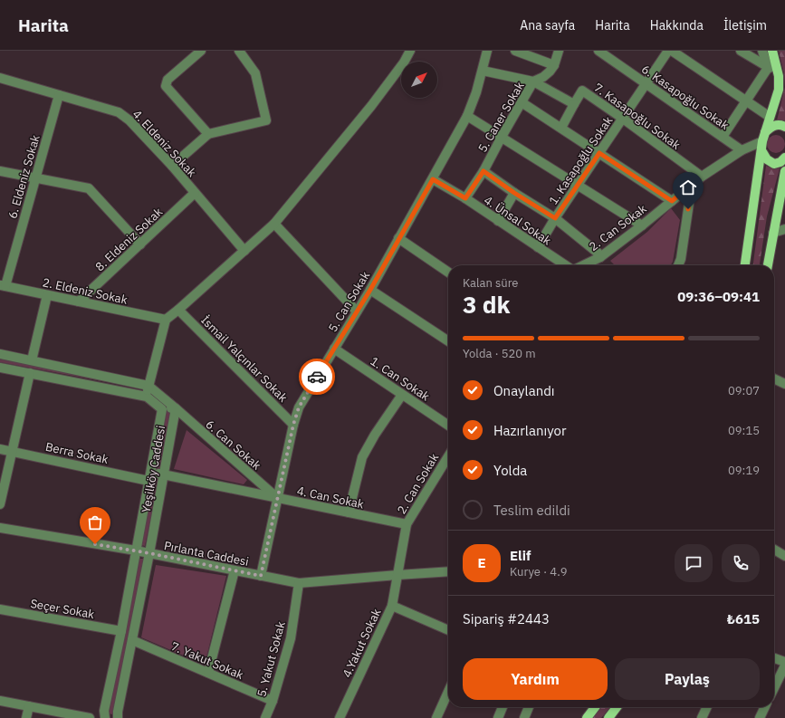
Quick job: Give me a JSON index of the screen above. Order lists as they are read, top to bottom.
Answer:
{
  "streets": {
    "street": [
      "6. Kasapoğlu Sokak",
      "7. Kasapoğlu Sokak",
      "5. Caner Sokak",
      "4. Eldeniz Sokak",
      "1. Kasapoğlu Sokak",
      "6. Eldeniz Sokak",
      "4. Ünsal Sokak",
      "2. Can Sokak",
      "8. Eldeniz Sokak",
      "2. Eldeniz Sokak",
      "5. Can Sokak",
      "İsmail Yalçınlar Sokak",
      "1. Can Sokak",
      "6. Can Sokak",
      "Berra Sokak",
      "Yeşilköy Caddesi",
      "4. Can Sokak",
      "Pırlanta Caddesi",
      "Seçer Sokak",
      "4.Yakut Sokak",
      "5. Yakut Sokak",
      "7. Yakut Sokak"
    ]
  },
  "crossings": [
    ["6. Kasapoğlu Sokak", "1. Kasapoğlu Sokak"],
    ["6. Kasapoğlu Sokak", "2. Can Sokak"],
    ["7. Kasapoğlu Sokak", "1. Kasapoğlu Sokak"],
    ["7. Kasapoğlu Sokak", "2. Can Sokak"],
    ["5. Caner Sokak", "4. Ünsal Sokak"],
    ["4. Eldeniz Sokak", "6. Eldeniz Sokak"],
    ["4. Eldeniz Sokak", "8. Eldeniz Sokak"],
    ["1. Kasapoğlu Sokak", "4. Ünsal Sokak"],
    ["6. Eldeniz Sokak", "2. Eldeniz Sokak"],
    ["4. Ünsal Sokak", "5. Can Sokak"],
    ["2. Can Sokak", "4. Can Sokak"],
    ["2. Can Sokak", "Pırlanta Caddesi"],
    ["2. Can Sokak", "4.Yakut Sokak"],
    ["8. Eldeniz Sokak", "2. Eldeniz Sokak"],
    ["5. Can Sokak", "İsmail Yalçınlar Sokak"],
    ["5. Can Sokak", "1. Can Sokak"],
    ["5. Can Sokak", "6. Can Sokak"],
    ["5. Can Sokak", "4. Can Sokak"],
    ["5. Can Sokak", "Pırlanta Caddesi"],
    ["6. Can Sokak", "Yeşilköy Caddesi"],
    ["6. Can Sokak", "4. Can Sokak"],
    ["Berra Sokak", "Yeşilköy Caddesi"],
    ["Berra Sokak", "4. Can Sokak"],
    ["Yeşilköy Caddesi", "4. Can Sokak"],
    ["Yeşilköy Caddesi", "Pırlanta Caddesi"],
    ["Yeşilköy Caddesi", "Seçer Sokak"],
    ["Yeşilköy Caddesi", "7. Yakut Sokak"],
    ["Pırlanta Caddesi", "4.Yakut Sokak"],
    ["Pırlanta Caddesi", "5. Yakut Sokak"],
    ["5. Yakut Sokak", "7. Yakut Sokak"]
  ],
  "north": "top right",
  "page": {
    "header": "Harita",
    "nav": [
      "Ana sayfa",
      "Harita",
      "Hakkında",
      "İletişim"
    ],
    "heading": ["3 dk", "Kalan süre", "09:36–09:41"],
    "panel": [
      "Elif",
      "Kurye · 4.9",
      "Sipariş #2443",
      "₺615"
    ],
    "bar": "Yolda · 520 m",
    "list": [
      ["Onaylandı", "09:07"],
      ["Hazırlanıyor", "09:15"],
      ["Yolda", "09:19"],
      "Teslim edildi"
    ],
    "round": "E",
    "buttons": ["Yardım", "Paylaş"]
  }
}
